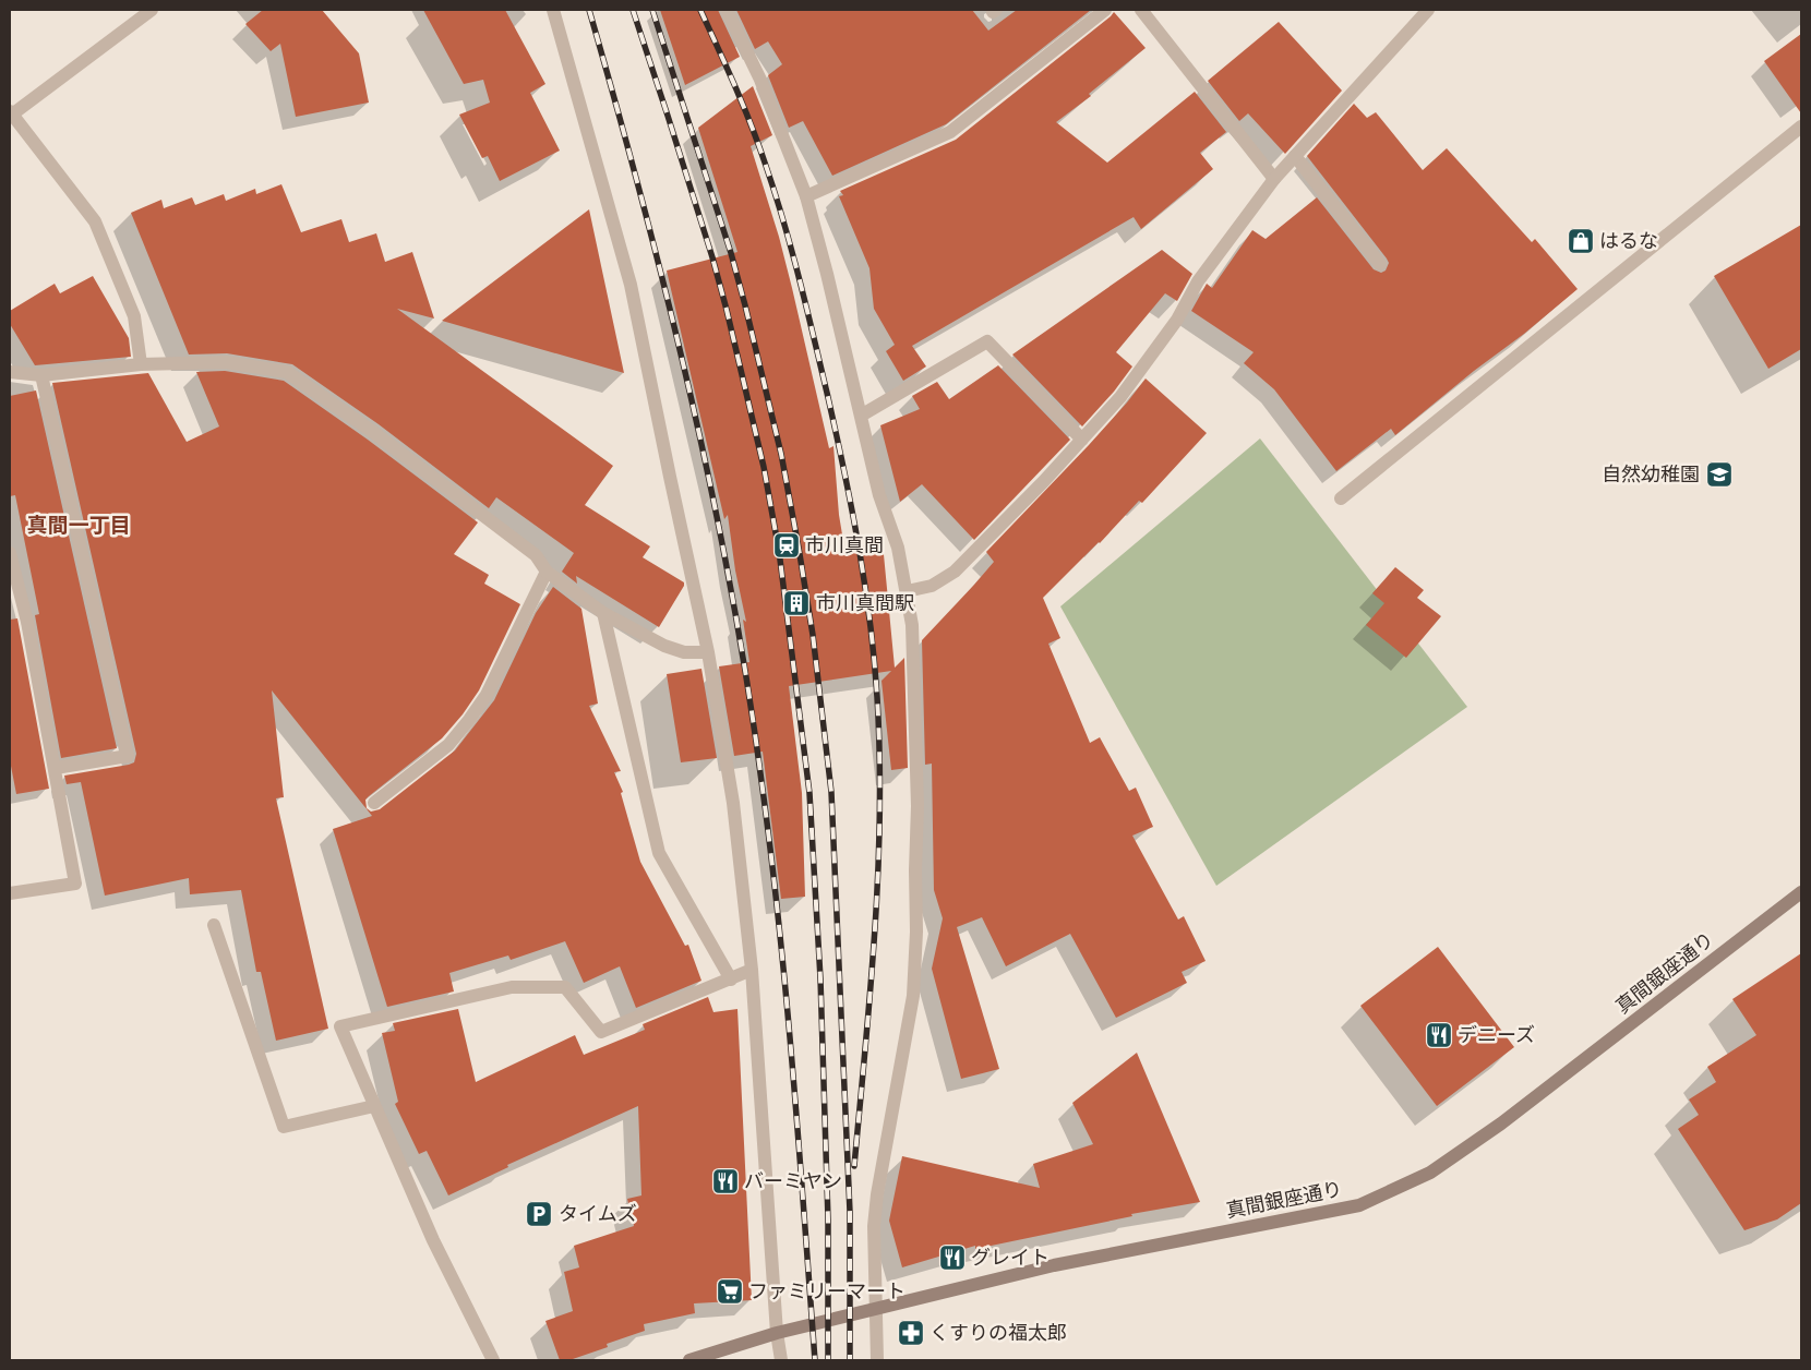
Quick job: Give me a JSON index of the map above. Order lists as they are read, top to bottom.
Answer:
{
  "streets": {
    "street": ["真間銀座通り"]
  },
  "districts": ["真間一丁目"],
  "places": {
    "shop": ["はるな"],
    "school or university": ["自然幼稚園"],
    "station": ["市川真間"],
    "building": ["市川真間駅"],
    "restaurant": ["デニーズ", "バーミヤン", "グレイト"],
    "parking": ["タイムズ"],
    "supermarket": ["ファミリーマート"],
    "pharmacy": ["くすりの福太郎"]
  }
}
